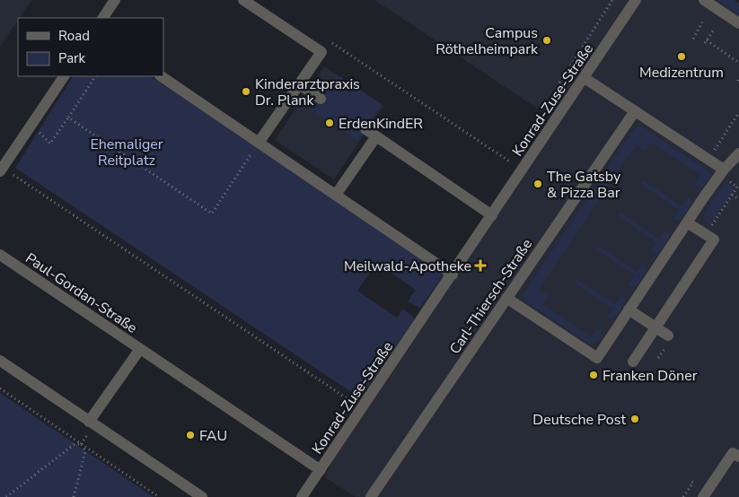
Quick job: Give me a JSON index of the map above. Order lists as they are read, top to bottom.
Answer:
{
  "streets": {
    "street": ["Konrad-Zuse-Straße", "Paul-Gordan-Straße", "Carl-Thiersch-Straße"]
  },
  "crossings": [
    ["Konrad-Zuse-Straße", "Paul-Gordan-Straße"]
  ],
  "parks": ["Ehemaliger Reitplatz"],
  "places": {
    "other": [
      "Campus Röthelheimpark",
      "Medizentrum",
      "Kinderarztpraxis Dr. Plank",
      "ErdenKindER",
      "The Gatsby & Pizza Bar",
      "Franken Döner",
      "Deutsche Post",
      "FAU"
    ],
    "health": ["Meilwald-Apotheke"]
  },
  "legend": ["Road", "Park"]
}
